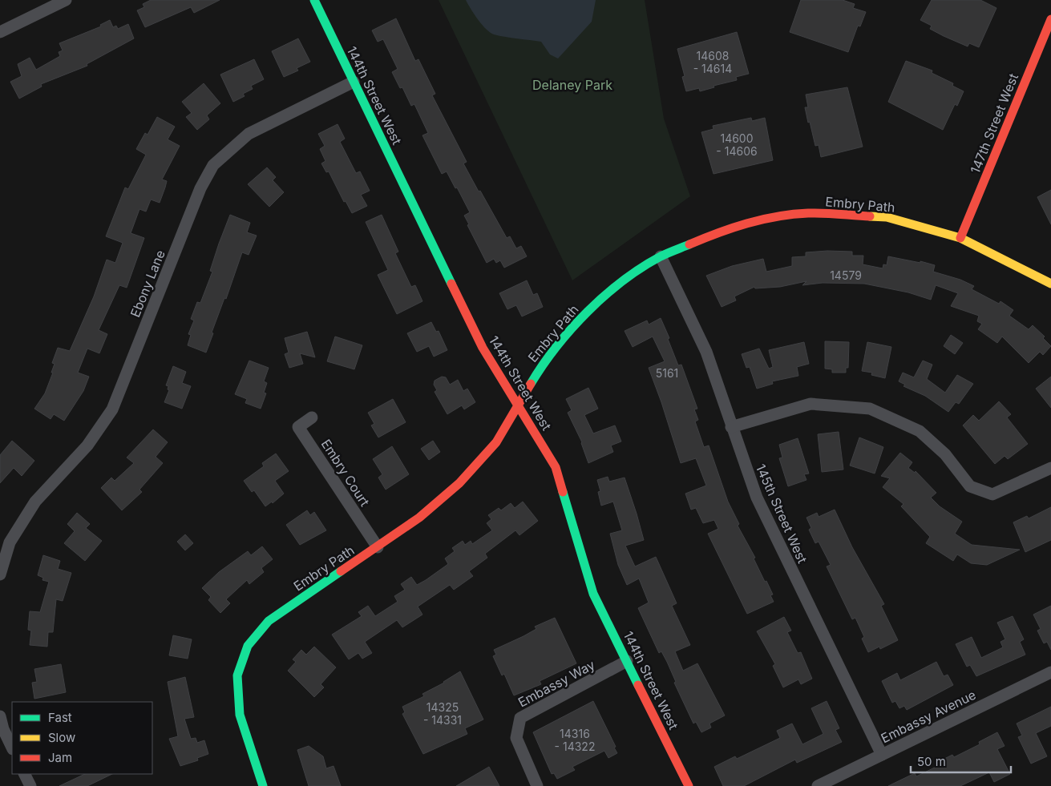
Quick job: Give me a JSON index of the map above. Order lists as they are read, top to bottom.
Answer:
{
  "streets": {
    "street": [
      "144th Street West",
      "147th Street West",
      "Embry Path",
      "Ebony Lane",
      "Embry Court",
      "145th Street West",
      "Embassy Way",
      "Embassy Avenue"
    ]
  },
  "crossings": [
    ["144th Street West", "Embry Path"],
    ["144th Street West", "Ebony Lane"],
    ["144th Street West", "Embassy Way"],
    ["147th Street West", "Embry Path"],
    ["Embry Path", "Embry Court"],
    ["Embry Path", "145th Street West"],
    ["145th Street West", "Embassy Avenue"]
  ],
  "parks": ["Delaney Park"],
  "house_numbers": [
    "14608 - 14614",
    "14600 - 14606",
    "14579",
    "5161",
    "14325 - 14331",
    "14316 - 14322"
  ],
  "legend": ["Fast", "Slow", "Jam"],
  "scale_bar": "50 m"
}
